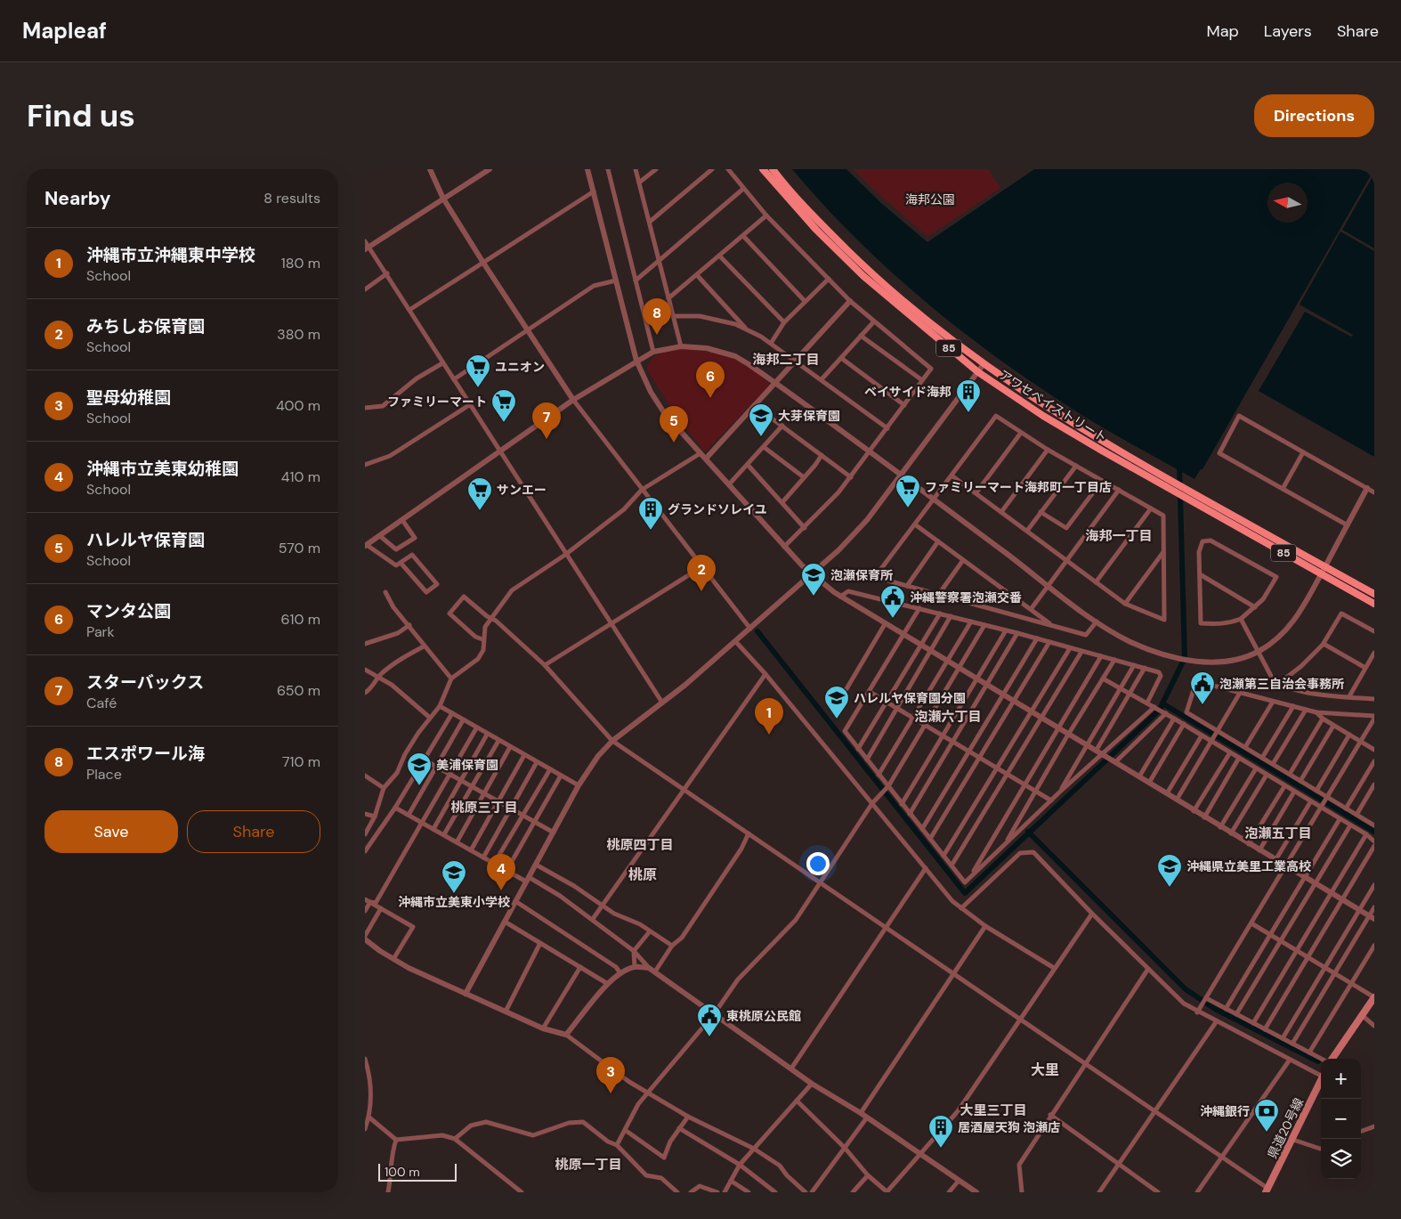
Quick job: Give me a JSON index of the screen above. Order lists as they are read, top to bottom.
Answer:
{
  "streets": {
    "main road": ["85", "アワセベイストリート", "県道20号線"]
  },
  "districts": [
    "海邦二丁目",
    "海邦一丁目",
    "泡瀬六丁目",
    "桃原三丁目",
    "泡瀬五丁目",
    "桃原四丁目",
    "桃原",
    "大里",
    "大里三丁目",
    "桃原一丁目"
  ],
  "parks": ["海邦公園"],
  "places": {
    "supermarket": [
      "ユニオン",
      "ファミリーマート",
      "ファミリーマート海邦町一丁目店",
      "サンエー"
    ],
    "building": ["ベイサイド海邦", "グランドソレイユ", "居酒屋天狗 泡瀬店"],
    "school or university": [
      "大芽保育園",
      "泡瀬保育所",
      "ハレルヤ保育園分園",
      "美浦保育園",
      "沖縄県立美里工業高校",
      "沖縄市立美東小学校"
    ],
    "public building": ["沖縄警察署泡瀬交番", "泡瀬第三自治会事務所", "東桃原公民館"],
    "bank": ["沖縄銀行"]
  },
  "scale_bar": "100 m",
  "north": "left",
  "page": {
    "header": "Mapleaf",
    "nav": ["Map", "Layers", "Share"],
    "buttons": [
      "Directions",
      ["Save", "Share"]
    ],
    "title": "Find us",
    "heading": ["Nearby", "8 results"],
    "list": [
      {
        "mark": "1",
        "name": "沖縄市立沖縄東中学校",
        "note": "School",
        "value": "180 m"
      },
      {
        "mark": "2",
        "name": "みちしお保育園",
        "note": "School",
        "value": "380 m"
      },
      {
        "mark": "3",
        "name": "聖母幼稚園",
        "note": "School",
        "value": "400 m"
      },
      {
        "mark": "4",
        "name": "沖縄市立美東幼稚園",
        "note": "School",
        "value": "410 m"
      },
      {
        "mark": "5",
        "name": "ハレルヤ保育園",
        "note": "School",
        "value": "570 m"
      },
      {
        "mark": "6",
        "name": "マンタ公園",
        "note": "Park",
        "value": "610 m"
      },
      {
        "mark": "7",
        "name": "スターバックス",
        "note": "Café",
        "value": "650 m"
      },
      {
        "mark": "8",
        "name": "エスポワール海",
        "note": "Place",
        "value": "710 m"
      }
    ],
    "pins": [
      "8",
      "6",
      "7",
      "5",
      "2",
      "1",
      "4",
      "3"
    ],
    "map_buttons": ["+", "−"],
    "scale": "100 m"
  }
}
